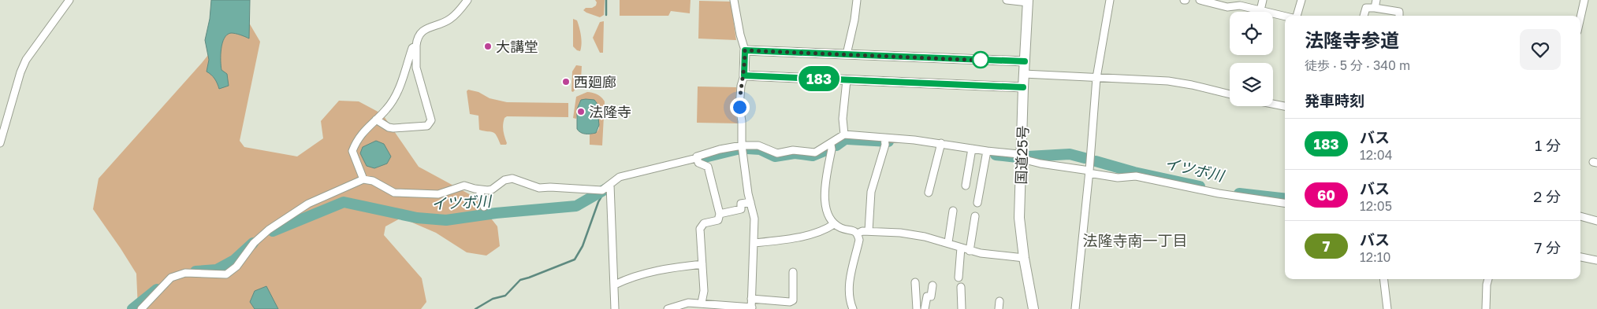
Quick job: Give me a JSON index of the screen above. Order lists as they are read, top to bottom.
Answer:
{
  "streets": {
    "highway": ["国道25号"]
  },
  "districts": ["法隆寺南一丁目"],
  "water": ["イツボ川"],
  "places": ["大講堂", "西廻廊", "法隆寺"],
  "lines": ["bus line 183"],
  "page": {
    "on_map": "183",
    "heading": [
      ["法隆寺参道", "徒歩 · 5 分 · 340 m"],
      "発車時刻"
    ],
    "list": [
      {
        "mark": "183",
        "name": "バス",
        "note": "12:04",
        "value": "1 分"
      },
      {
        "mark": "60",
        "name": "バス",
        "note": "12:05",
        "value": "2 分"
      },
      {
        "mark": "7",
        "name": "バス",
        "note": "12:10",
        "value": "7 分"
      }
    ]
  }
}
